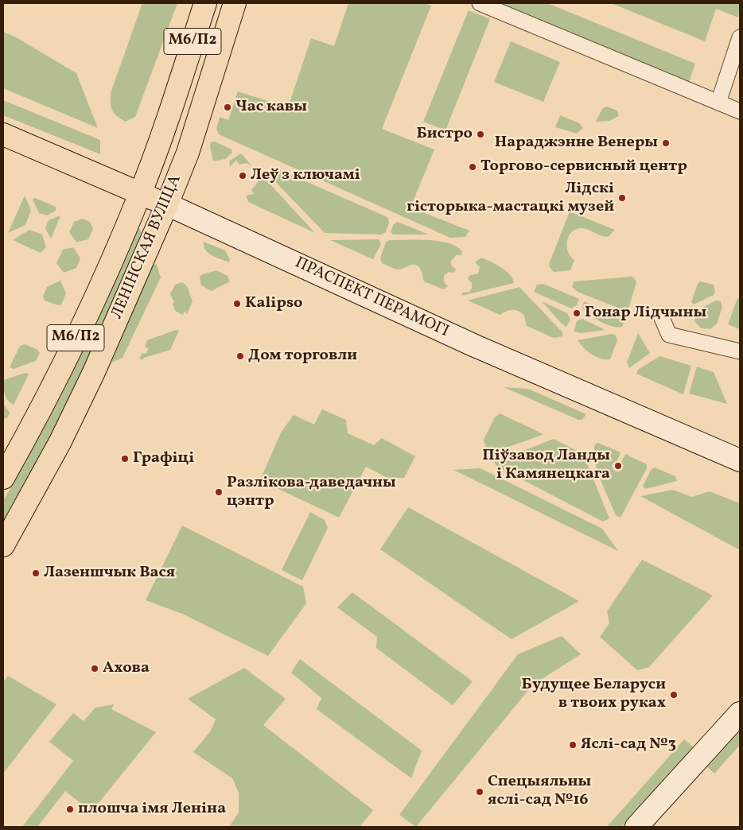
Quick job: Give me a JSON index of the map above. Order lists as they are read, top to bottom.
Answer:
{
  "streets": {
    "main road": ["М6/П2", "ЛЕНІНСКАЯ ВУЛІЦА", "ПРАСПЕКТ ПЕРАМОГІ"]
  },
  "crossings": [
    ["ЛЕНІНСКАЯ ВУЛІЦА", "ПРАСПЕКТ ПЕРАМОГІ"]
  ],
  "places": [
    "Час кавы",
    "Бистро",
    "Нараджэнне Венеры",
    "Торгово-сервисный центр",
    "Леў з ключамі",
    "Лідскі гісторыка-мастацкі музей",
    "Kalipso",
    "Гонар Лідчыны",
    "Дом торговли",
    "Графіці",
    "Піўзавод Ланды і Камянецкага",
    "Разлікова-даведачны цэнтр",
    "Лазеншчык Вася",
    "Ахова",
    "Будущее Беларуси в твоих руках",
    "Яслі-сад №3",
    "Спецыяльны яслі-сад №16",
    "плошча імя Леніна"
  ]
}
